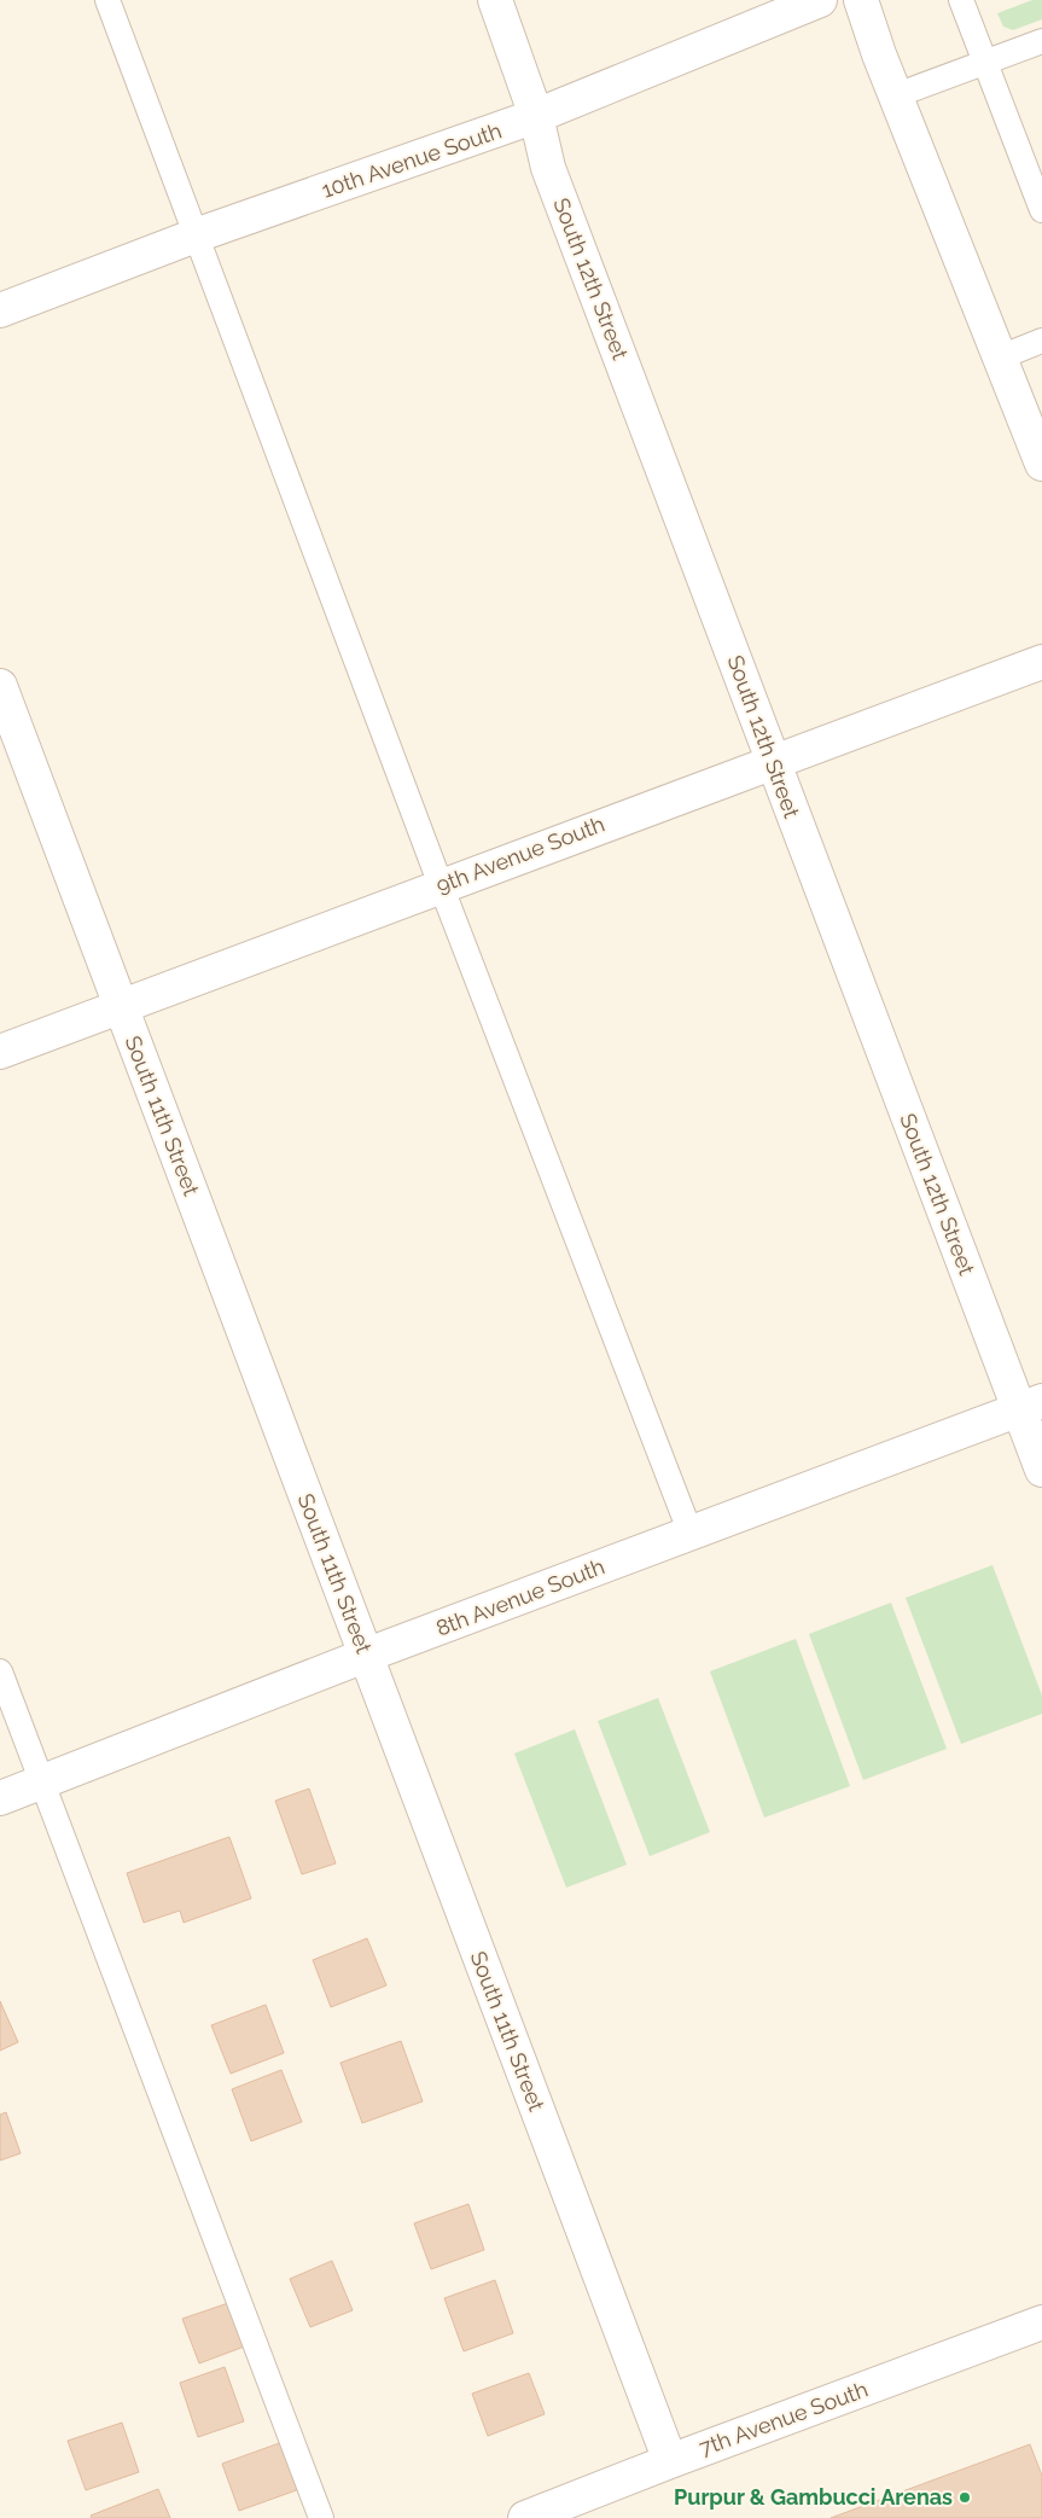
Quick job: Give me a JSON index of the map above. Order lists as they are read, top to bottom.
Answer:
{
  "streets": {
    "street": [
      "10th Avenue South",
      "South 12th Street",
      "9th Avenue South",
      "South 11th Street",
      "8th Avenue South",
      "7th Avenue South"
    ]
  },
  "crossings": [
    ["10th Avenue South", "South 12th Street"],
    ["South 12th Street", "9th Avenue South"],
    ["South 12th Street", "8th Avenue South"],
    ["9th Avenue South", "South 11th Street"],
    ["South 11th Street", "8th Avenue South"],
    ["South 11th Street", "7th Avenue South"]
  ],
  "places": ["Purpur & Gambucci Arenas"]
}
